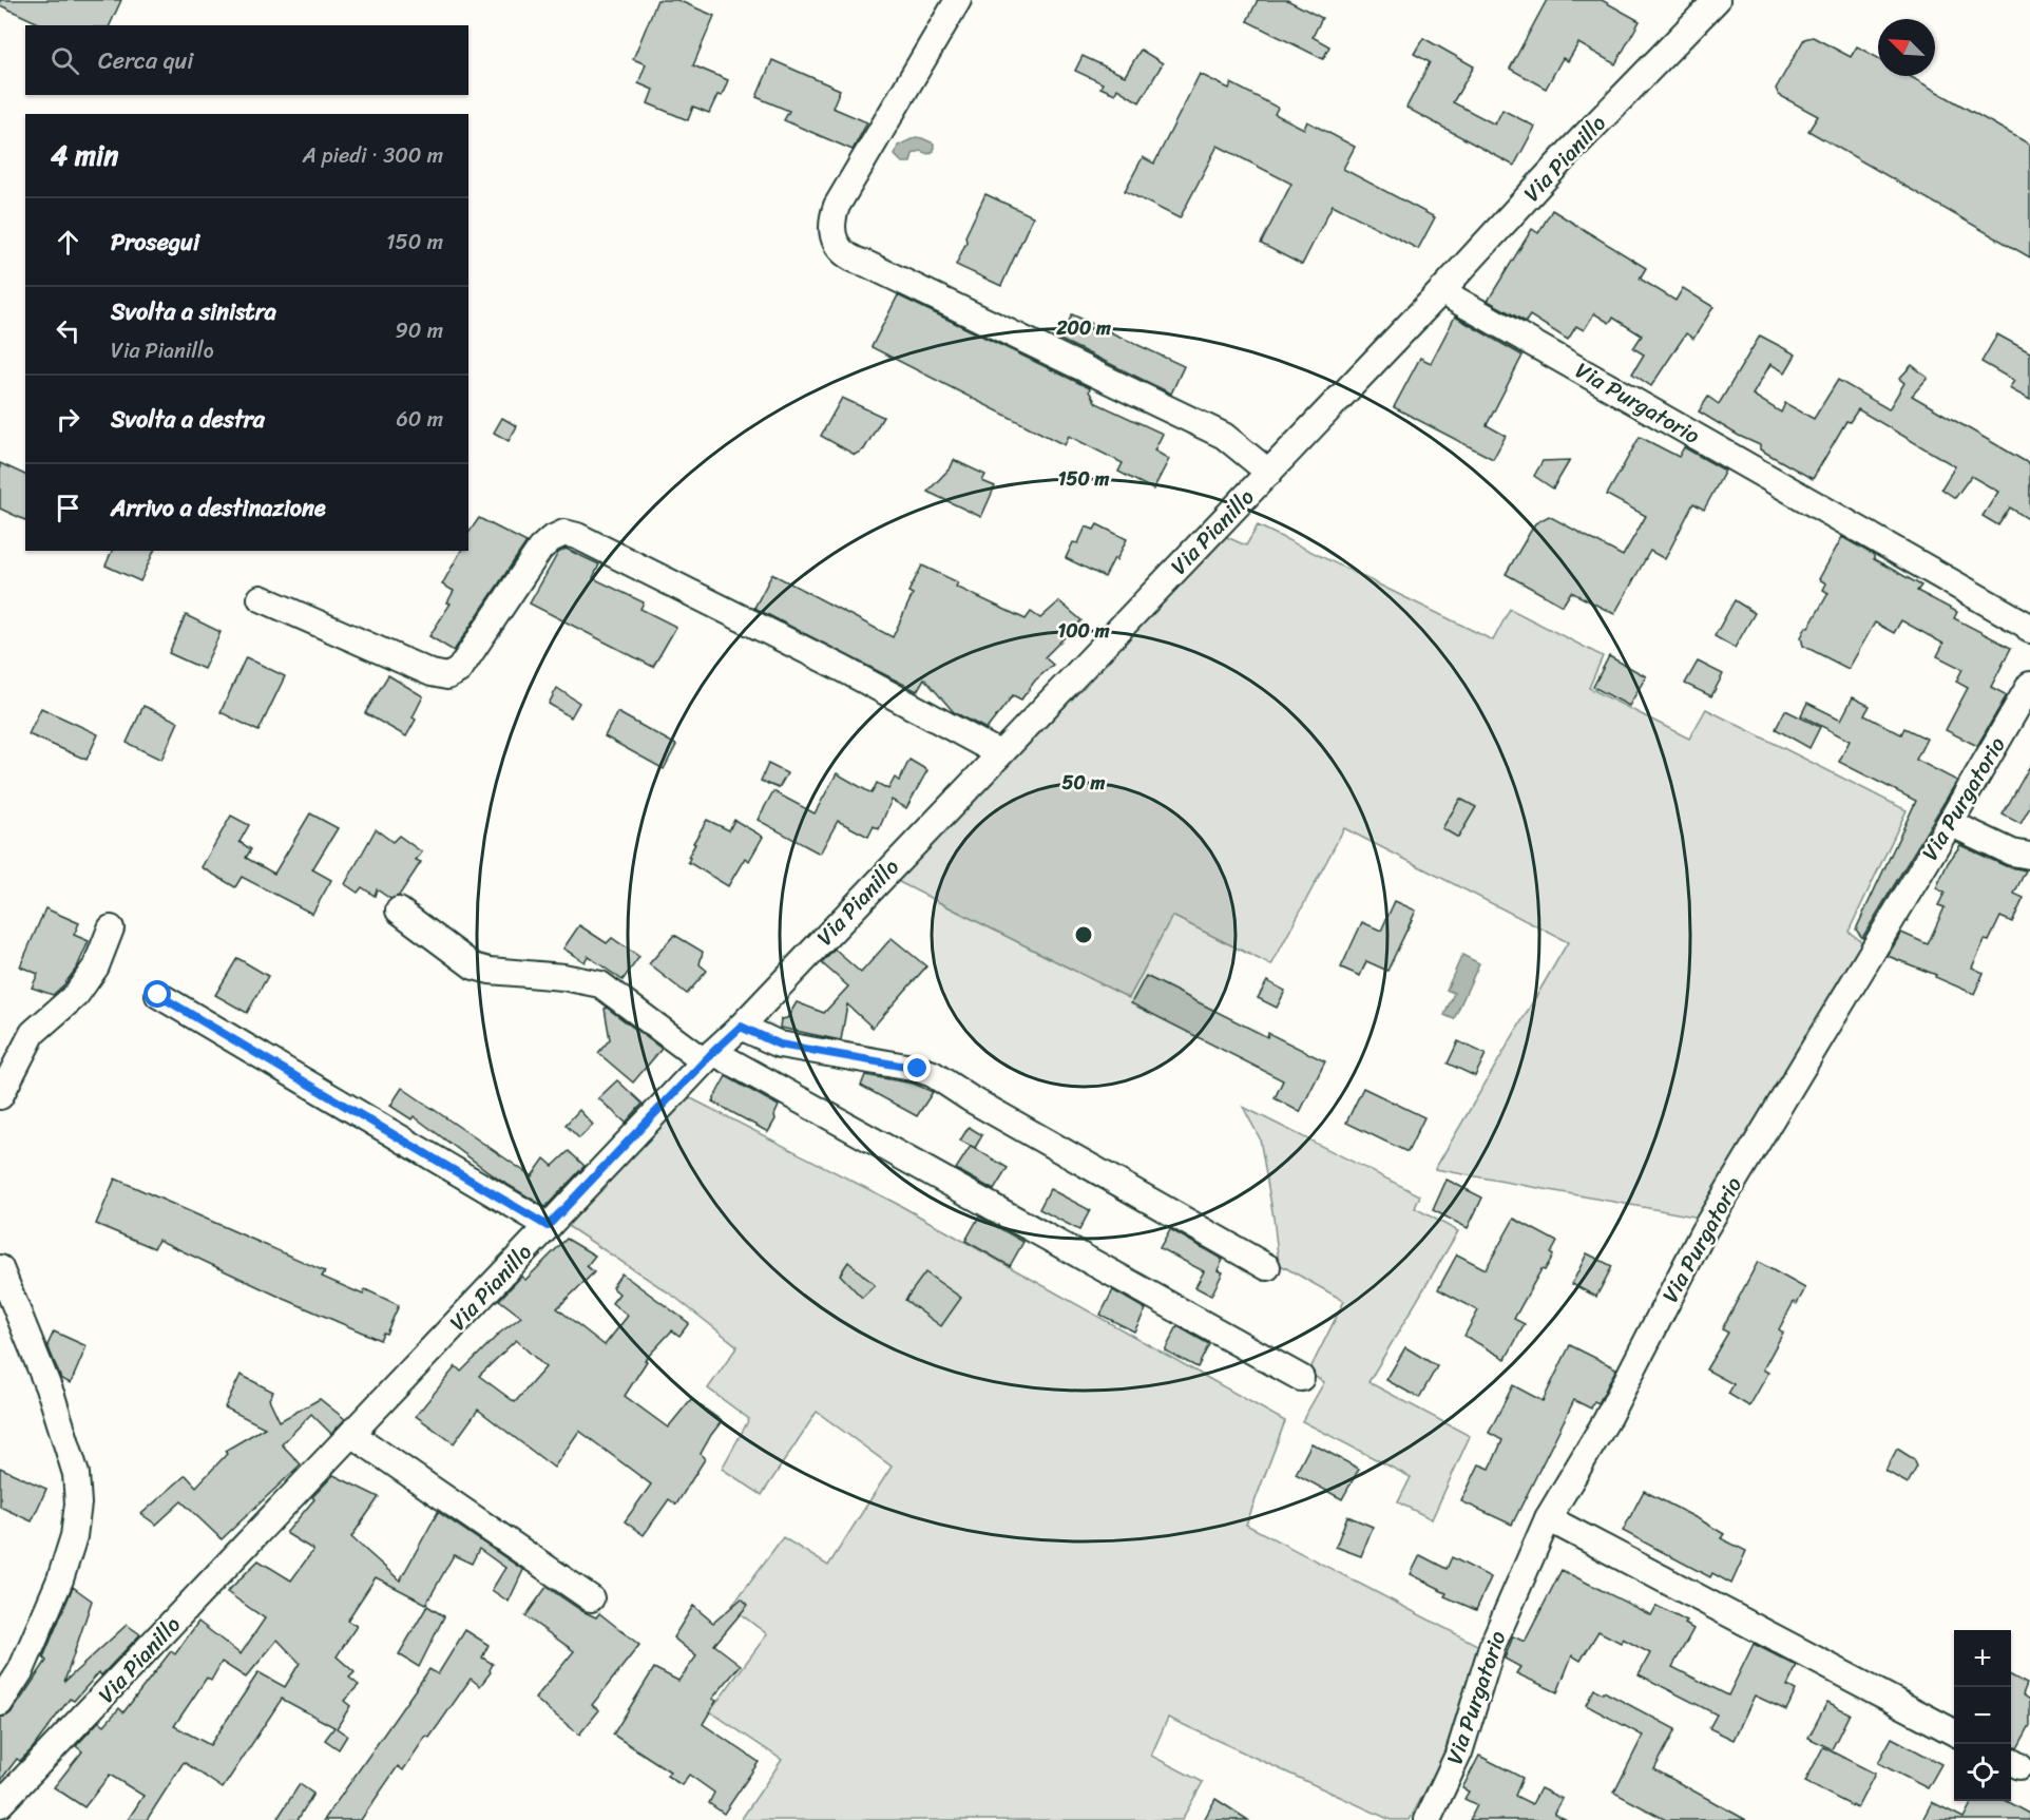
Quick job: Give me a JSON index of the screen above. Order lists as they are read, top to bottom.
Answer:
{
  "streets": {
    "street": ["Via Pianillo", "Via Purgatorio"]
  },
  "crossings": [
    ["Via Pianillo", "Via Purgatorio"]
  ],
  "north": "top left",
  "page": {
    "search": "Cerca qui",
    "heading": ["4 min", "A piedi · 300 m"],
    "list": [
      ["Prosegui", "150 m"],
      ["Svolta a sinistra", "Via Pianillo", "90 m"],
      ["Svolta a destra", "60 m"],
      "Arrivo a destinazione"
    ],
    "map_buttons": ["+", "−"]
  },
  "rings": [
    "200 m",
    "150 m",
    "100 m",
    "50 m"
  ]
}
